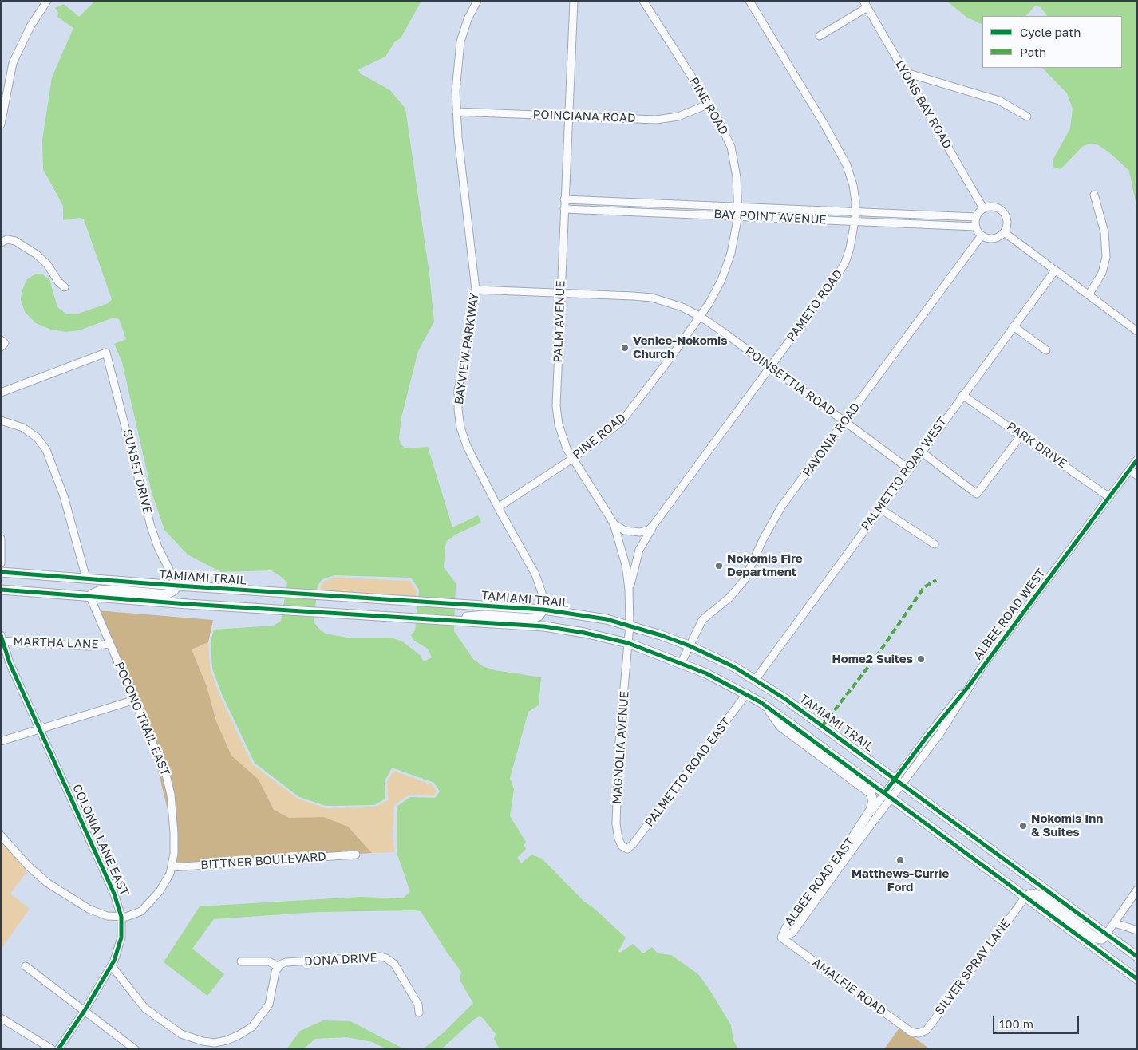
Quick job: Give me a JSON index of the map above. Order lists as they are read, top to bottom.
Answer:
{
  "streets": {
    "main road": ["TAMIAMI TRAIL"],
    "street": [
      "LYONS BAY ROAD",
      "PINE ROAD",
      "POINCIANA ROAD",
      "BAY POINT AVENUE",
      "PAMETO ROAD",
      "PALM AVENUE",
      "BAYVIEW PARKWAY",
      "POINSETTIA ROAD",
      "PAVONIA ROAD",
      "PARK DRIVE",
      "SUNSET DRIVE",
      "PALMETTO ROAD WEST",
      "ALBEE ROAD WEST",
      "MARTHA LANE",
      "POCONO TRAIL EAST",
      "MAGNOLIA AVENUE",
      "PALMETTO ROAD EAST",
      "COLONIA LANE EAST",
      "BITTNER BOULEVARD",
      "ALBEE ROAD EAST",
      "DONA DRIVE",
      "SILVER SPRAY LANE",
      "AMALFIE ROAD"
    ]
  },
  "crossings": [
    ["LYONS BAY ROAD", "BAY POINT AVENUE"],
    ["LYONS BAY ROAD", "PAVONIA ROAD"],
    ["PINE ROAD", "POINCIANA ROAD"],
    ["PINE ROAD", "BAY POINT AVENUE"],
    ["PINE ROAD", "PALM AVENUE"],
    ["PINE ROAD", "BAYVIEW PARKWAY"],
    ["PINE ROAD", "POINSETTIA ROAD"],
    ["POINCIANA ROAD", "PALM AVENUE"],
    ["POINCIANA ROAD", "BAYVIEW PARKWAY"],
    ["BAY POINT AVENUE", "PAMETO ROAD"],
    ["BAY POINT AVENUE", "PALM AVENUE"],
    ["BAY POINT AVENUE", "PAVONIA ROAD"],
    ["PAMETO ROAD", "PALM AVENUE"],
    ["PAMETO ROAD", "POINSETTIA ROAD"],
    ["PALM AVENUE", "POINSETTIA ROAD"],
    ["PALM AVENUE", "TAMIAMI TRAIL"],
    ["PALM AVENUE", "MAGNOLIA AVENUE"],
    ["BAYVIEW PARKWAY", "POINSETTIA ROAD"],
    ["BAYVIEW PARKWAY", "TAMIAMI TRAIL"],
    ["POINSETTIA ROAD", "PAVONIA ROAD"],
    ["POINSETTIA ROAD", "PALMETTO ROAD WEST"],
    ["PAVONIA ROAD", "TAMIAMI TRAIL"],
    ["PARK DRIVE", "PALMETTO ROAD WEST"],
    ["PARK DRIVE", "ALBEE ROAD WEST"],
    ["SUNSET DRIVE", "TAMIAMI TRAIL"],
    ["PALMETTO ROAD WEST", "TAMIAMI TRAIL"],
    ["TAMIAMI TRAIL", "ALBEE ROAD WEST"],
    ["TAMIAMI TRAIL", "MAGNOLIA AVENUE"],
    ["TAMIAMI TRAIL", "ALBEE ROAD EAST"],
    ["ALBEE ROAD WEST", "ALBEE ROAD EAST"],
    ["MARTHA LANE", "POCONO TRAIL EAST"],
    ["MARTHA LANE", "COLONIA LANE EAST"],
    ["POCONO TRAIL EAST", "COLONIA LANE EAST"],
    ["POCONO TRAIL EAST", "BITTNER BOULEVARD"],
    ["MAGNOLIA AVENUE", "PALMETTO ROAD EAST"],
    ["ALBEE ROAD EAST", "AMALFIE ROAD"],
    ["SILVER SPRAY LANE", "AMALFIE ROAD"]
  ],
  "places": [
    "Venice-Nokomis Church",
    "Nokomis Fire Department",
    "Home2 Suites",
    "Nokomis Inn & Suites",
    "Matthews-Currie Ford"
  ],
  "legend": ["Cycle path", "Path"],
  "scale_bar": "100 m"
}
